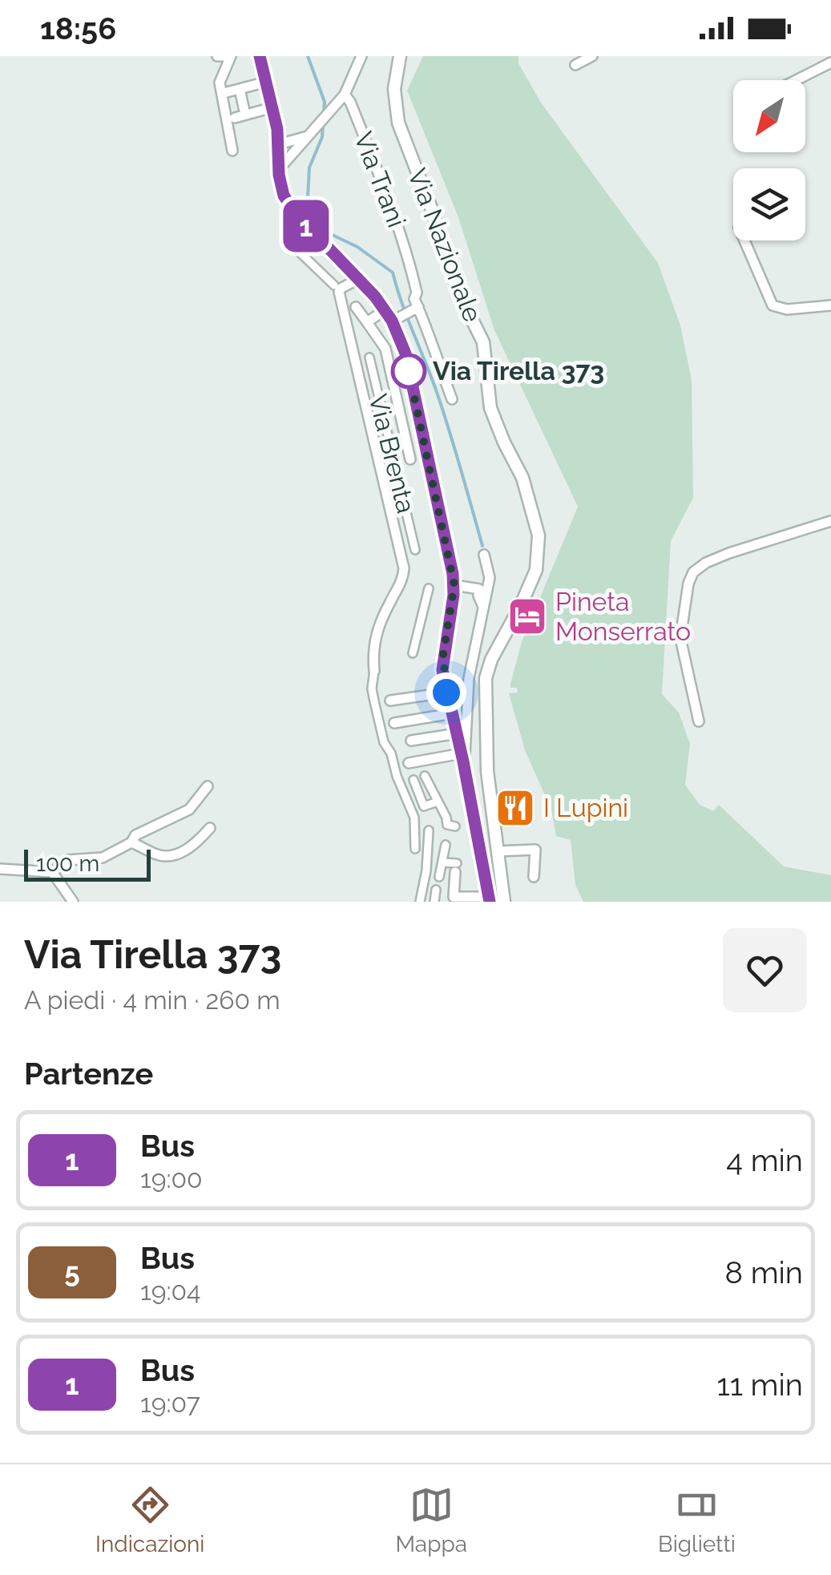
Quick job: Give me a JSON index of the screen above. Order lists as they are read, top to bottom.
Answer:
{
  "streets": {
    "street": ["Via Trani", "Via Nazionale", "Via Brenta"]
  },
  "places": {
    "other": ["Via Tirella 373"],
    "hotel": ["Pineta Monserrato"],
    "restaurant": ["I Lupini"]
  },
  "lines": ["bus line 1"],
  "scale_bar": "100 m",
  "north": "bottom left",
  "page": {
    "status": "18:56",
    "on_map": "1",
    "scale": "100 m",
    "heading": [
      ["Via Tirella 373", "A piedi · 4 min · 260 m"],
      "Partenze"
    ],
    "list": [
      {
        "mark": "1",
        "name": "Bus",
        "note": "19:00",
        "value": "4 min"
      },
      {
        "mark": "5",
        "name": "Bus",
        "note": "19:04",
        "value": "8 min"
      },
      {
        "mark": "1",
        "name": "Bus",
        "note": "19:07",
        "value": "11 min"
      }
    ],
    "tabs": ["Indicazioni", "Mappa", "Biglietti"]
  }
}
